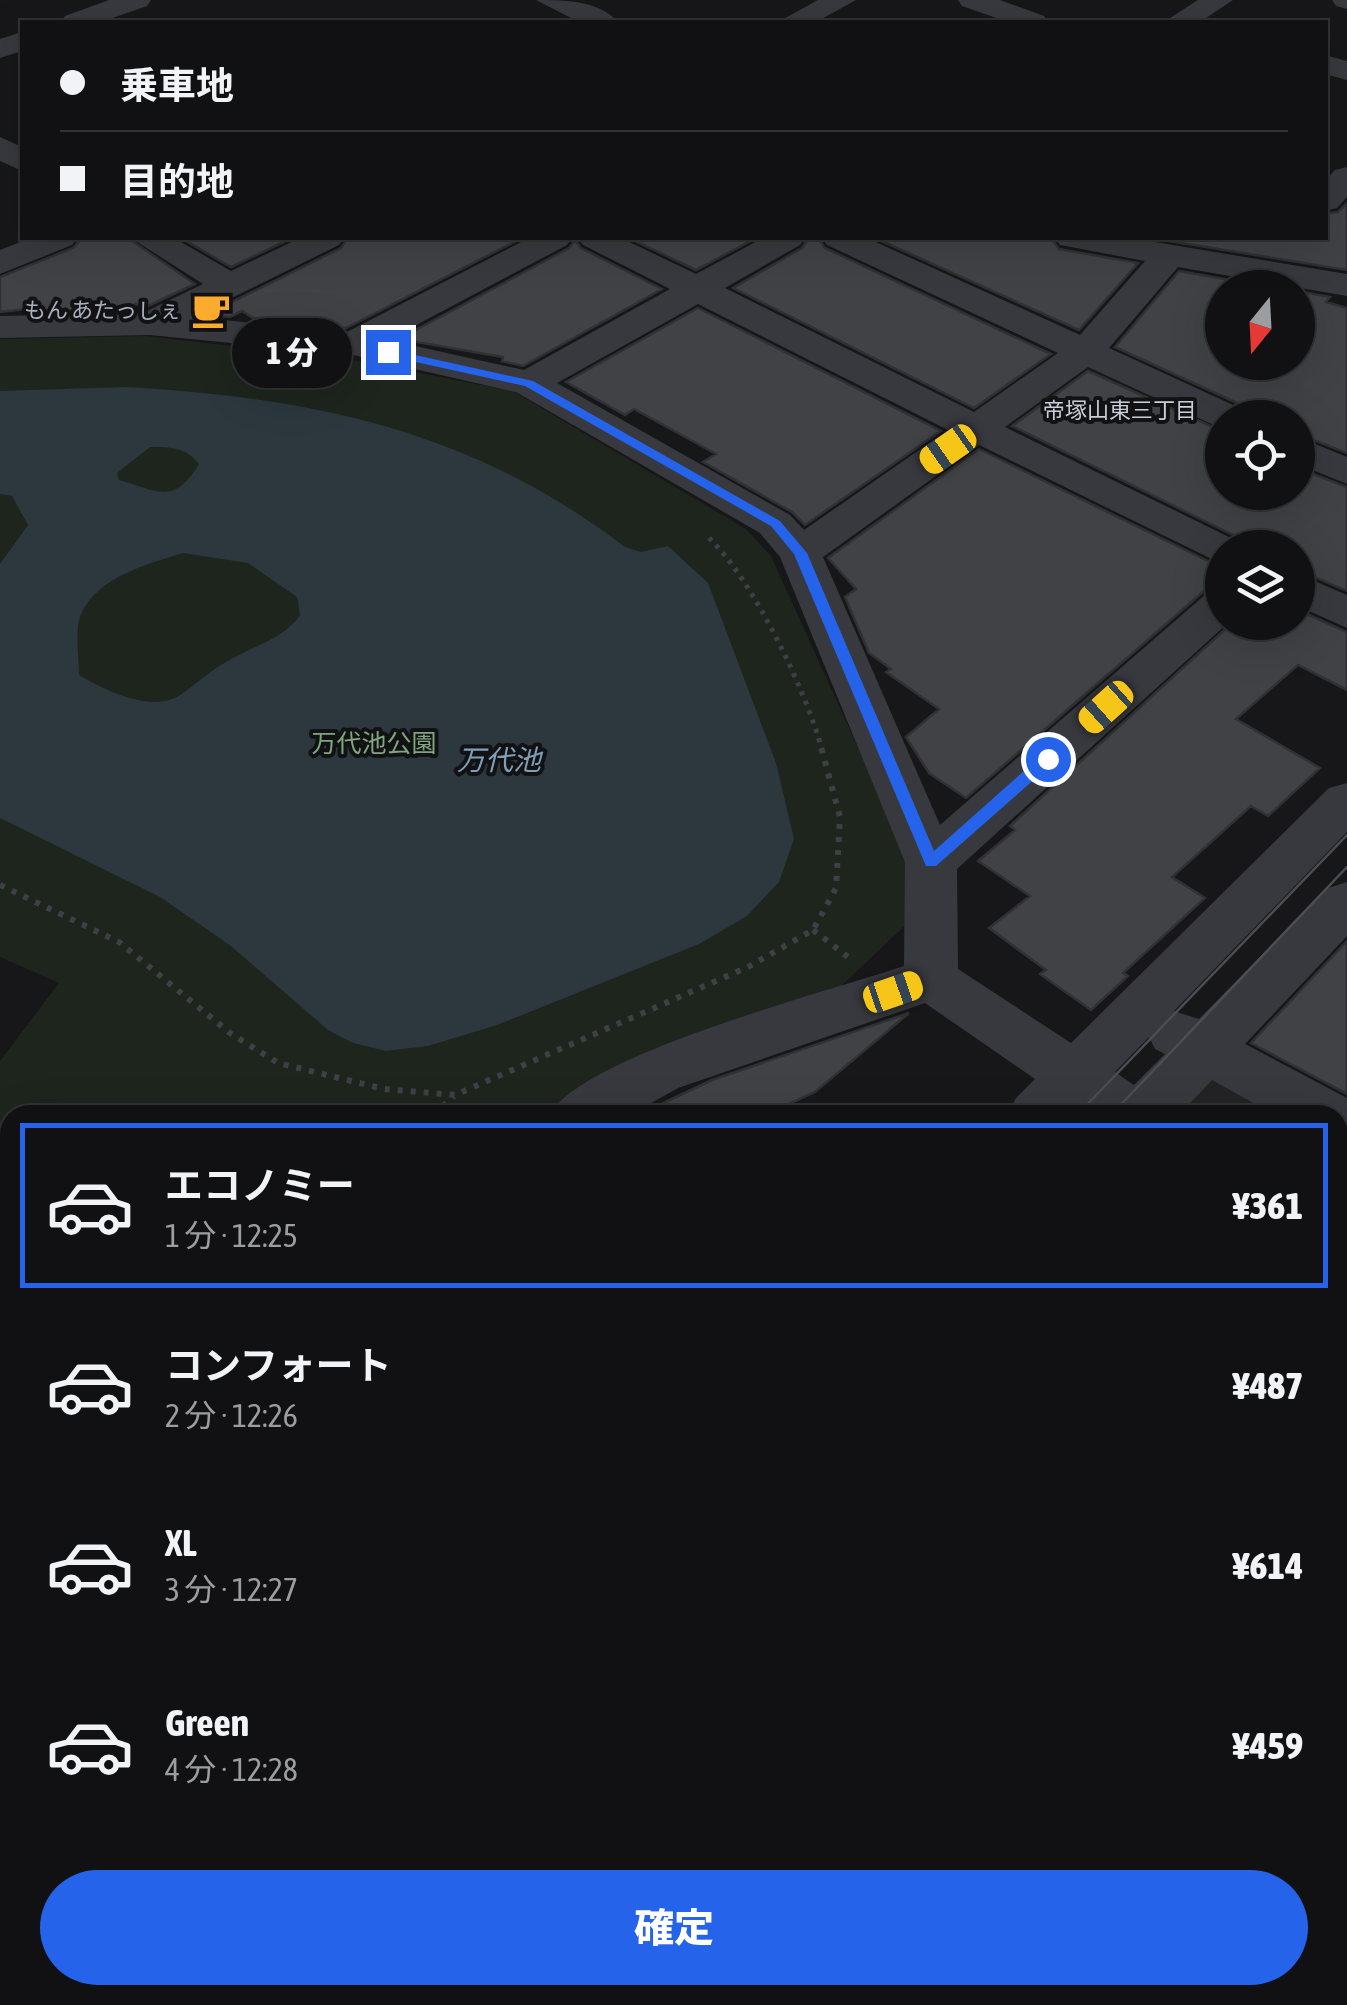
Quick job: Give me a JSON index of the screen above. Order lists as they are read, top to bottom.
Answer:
{
  "districts": ["帝塚山東三丁目"],
  "water": ["万代池"],
  "parks": ["万代池公園"],
  "places": {
    "cafe": ["もん あたっしぇ"]
  },
  "north": "bottom",
  "page": {
    "banner": ["乗車地", "目的地"],
    "bubble": "1 分",
    "list": [
      {
        "name": "エコノミー",
        "note": "1 分 · 12:25",
        "value": "¥361"
      },
      {
        "name": "コンフォート",
        "note": "2 分 · 12:26",
        "value": "¥487"
      },
      {
        "name": "XL",
        "note": "3 分 · 12:27",
        "value": "¥614"
      },
      {
        "name": "Green",
        "note": "4 分 · 12:28",
        "value": "¥459"
      }
    ],
    "buttons": "確定"
  }
}
